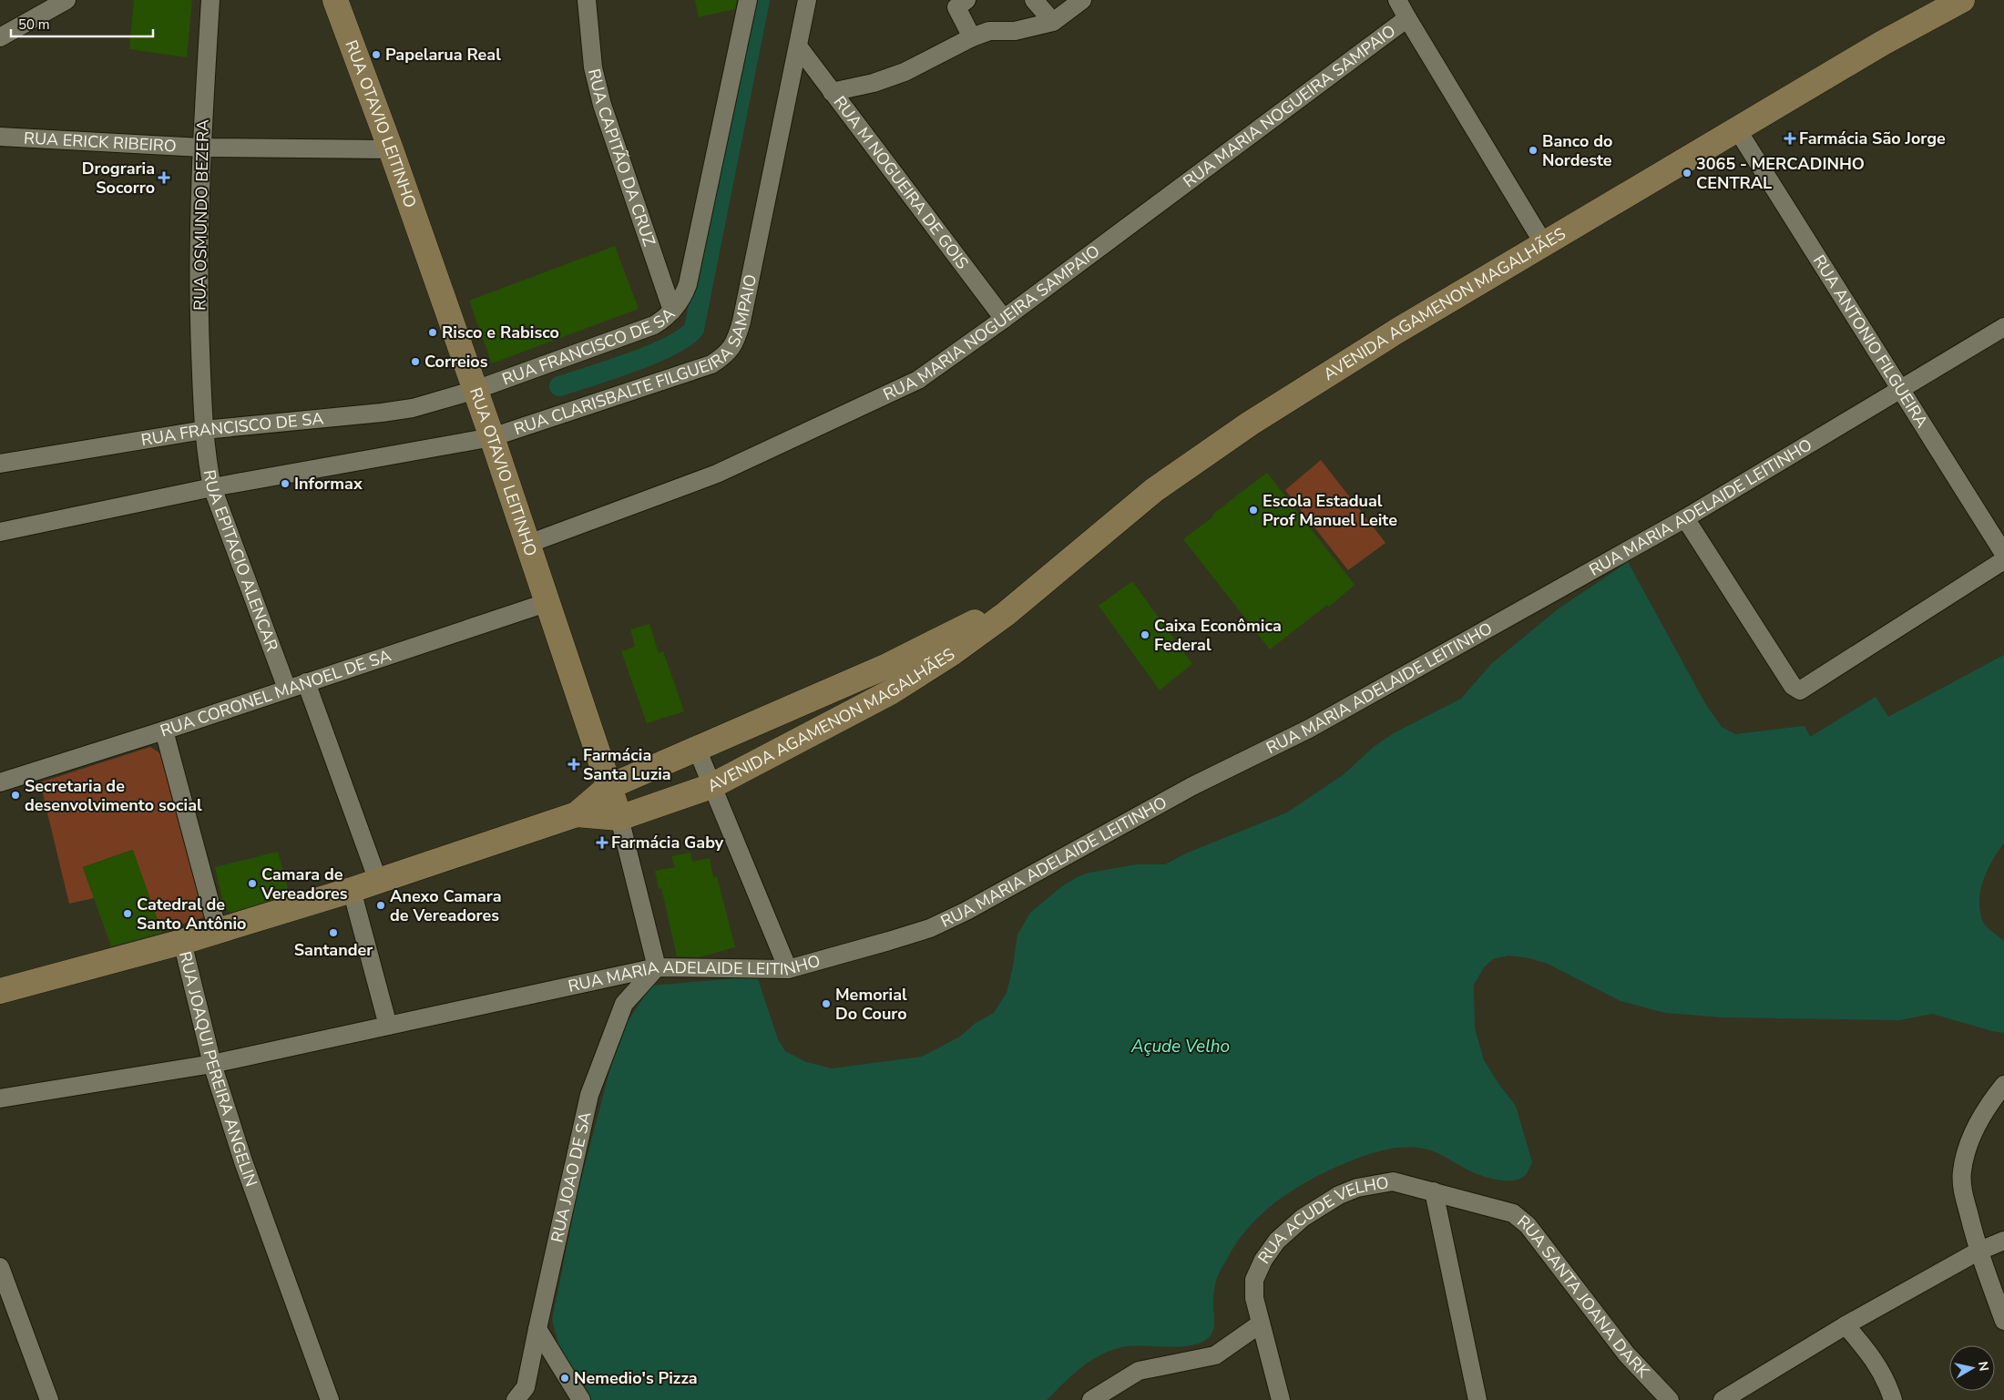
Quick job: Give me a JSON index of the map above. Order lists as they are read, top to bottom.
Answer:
{
  "streets": {
    "main road": ["RUA OTAVIO LEITINHO", "AVENIDA AGAMENON MAGALHÃES", "RUA JOAQUI PEREIRA ANGELIN"],
    "street": [
      "RUA MARIA NOGUEIRA SAMPAIO",
      "RUA ERICK RIBEIRO",
      "RUA CAPITÃO DA CRUZ",
      "RUA M NOGUEIRA DE GOIS",
      "RUA OSMUNDO BEZERA",
      "RUA ANTONIO FILGUEIRA",
      "RUA FRANCISCO DE SA",
      "RUA CLARISBALTE FILGUEIRA SAMPAIO",
      "RUA MARIA ADELAIDE LEITINHO",
      "RUA EPITACIO ALENCAR",
      "RUA CORONEL MANOEL DE SA",
      "RUA JOAO DE SA",
      "RUA ACUDE VELHO",
      "RUA SANTA JOANA DARK"
    ]
  },
  "crossings": [
    ["RUA MARIA NOGUEIRA SAMPAIO", "RUA OTAVIO LEITINHO"],
    ["RUA MARIA NOGUEIRA SAMPAIO", "RUA M NOGUEIRA DE GOIS"],
    ["RUA MARIA NOGUEIRA SAMPAIO", "AVENIDA AGAMENON MAGALHÃES"],
    ["RUA OTAVIO LEITINHO", "RUA ERICK RIBEIRO"],
    ["RUA OTAVIO LEITINHO", "AVENIDA AGAMENON MAGALHÃES"],
    ["RUA OTAVIO LEITINHO", "RUA FRANCISCO DE SA"],
    ["RUA OTAVIO LEITINHO", "RUA CLARISBALTE FILGUEIRA SAMPAIO"],
    ["RUA OTAVIO LEITINHO", "RUA CORONEL MANOEL DE SA"],
    ["RUA ERICK RIBEIRO", "RUA OSMUNDO BEZERA"],
    ["RUA CAPITÃO DA CRUZ", "RUA FRANCISCO DE SA"],
    ["RUA M NOGUEIRA DE GOIS", "RUA CLARISBALTE FILGUEIRA SAMPAIO"],
    ["RUA OSMUNDO BEZERA", "RUA FRANCISCO DE SA"],
    ["RUA OSMUNDO BEZERA", "RUA EPITACIO ALENCAR"],
    ["AVENIDA AGAMENON MAGALHÃES", "RUA ANTONIO FILGUEIRA"],
    ["AVENIDA AGAMENON MAGALHÃES", "RUA JOAQUI PEREIRA ANGELIN"],
    ["RUA ANTONIO FILGUEIRA", "RUA MARIA ADELAIDE LEITINHO"],
    ["RUA FRANCISCO DE SA", "RUA EPITACIO ALENCAR"],
    ["RUA CLARISBALTE FILGUEIRA SAMPAIO", "RUA EPITACIO ALENCAR"],
    ["RUA MARIA ADELAIDE LEITINHO", "RUA JOAQUI PEREIRA ANGELIN"],
    ["RUA MARIA ADELAIDE LEITINHO", "RUA JOAO DE SA"],
    ["RUA EPITACIO ALENCAR", "RUA CORONEL MANOEL DE SA"],
    ["RUA ACUDE VELHO", "RUA SANTA JOANA DARK"]
  ],
  "water": ["Açude Velho"],
  "places": {
    "other": [
      "Papelarua Real",
      "Banco do Nordeste",
      "3065 - MERCADINHO CENTRAL",
      "Risco e Rabisco",
      "Correios",
      "Informax",
      "Escola Estadual Prof Manuel Leite",
      "Caixa Econômica Federal",
      "Secretaria de desenvolvimento social",
      "Camara de Vereadores",
      "Anexo Camara de Vereadores",
      "Catedral de Santo Antônio",
      "Santander",
      "Memorial Do Couro",
      "Nemedio's Pizza"
    ],
    "health": [
      "Farmácia São Jorge",
      "Drograria Socorro",
      "Farmácia Santa Luzia",
      "Farmácia Gaby"
    ]
  },
  "scale_bar": "50 m",
  "north": "right"
}
